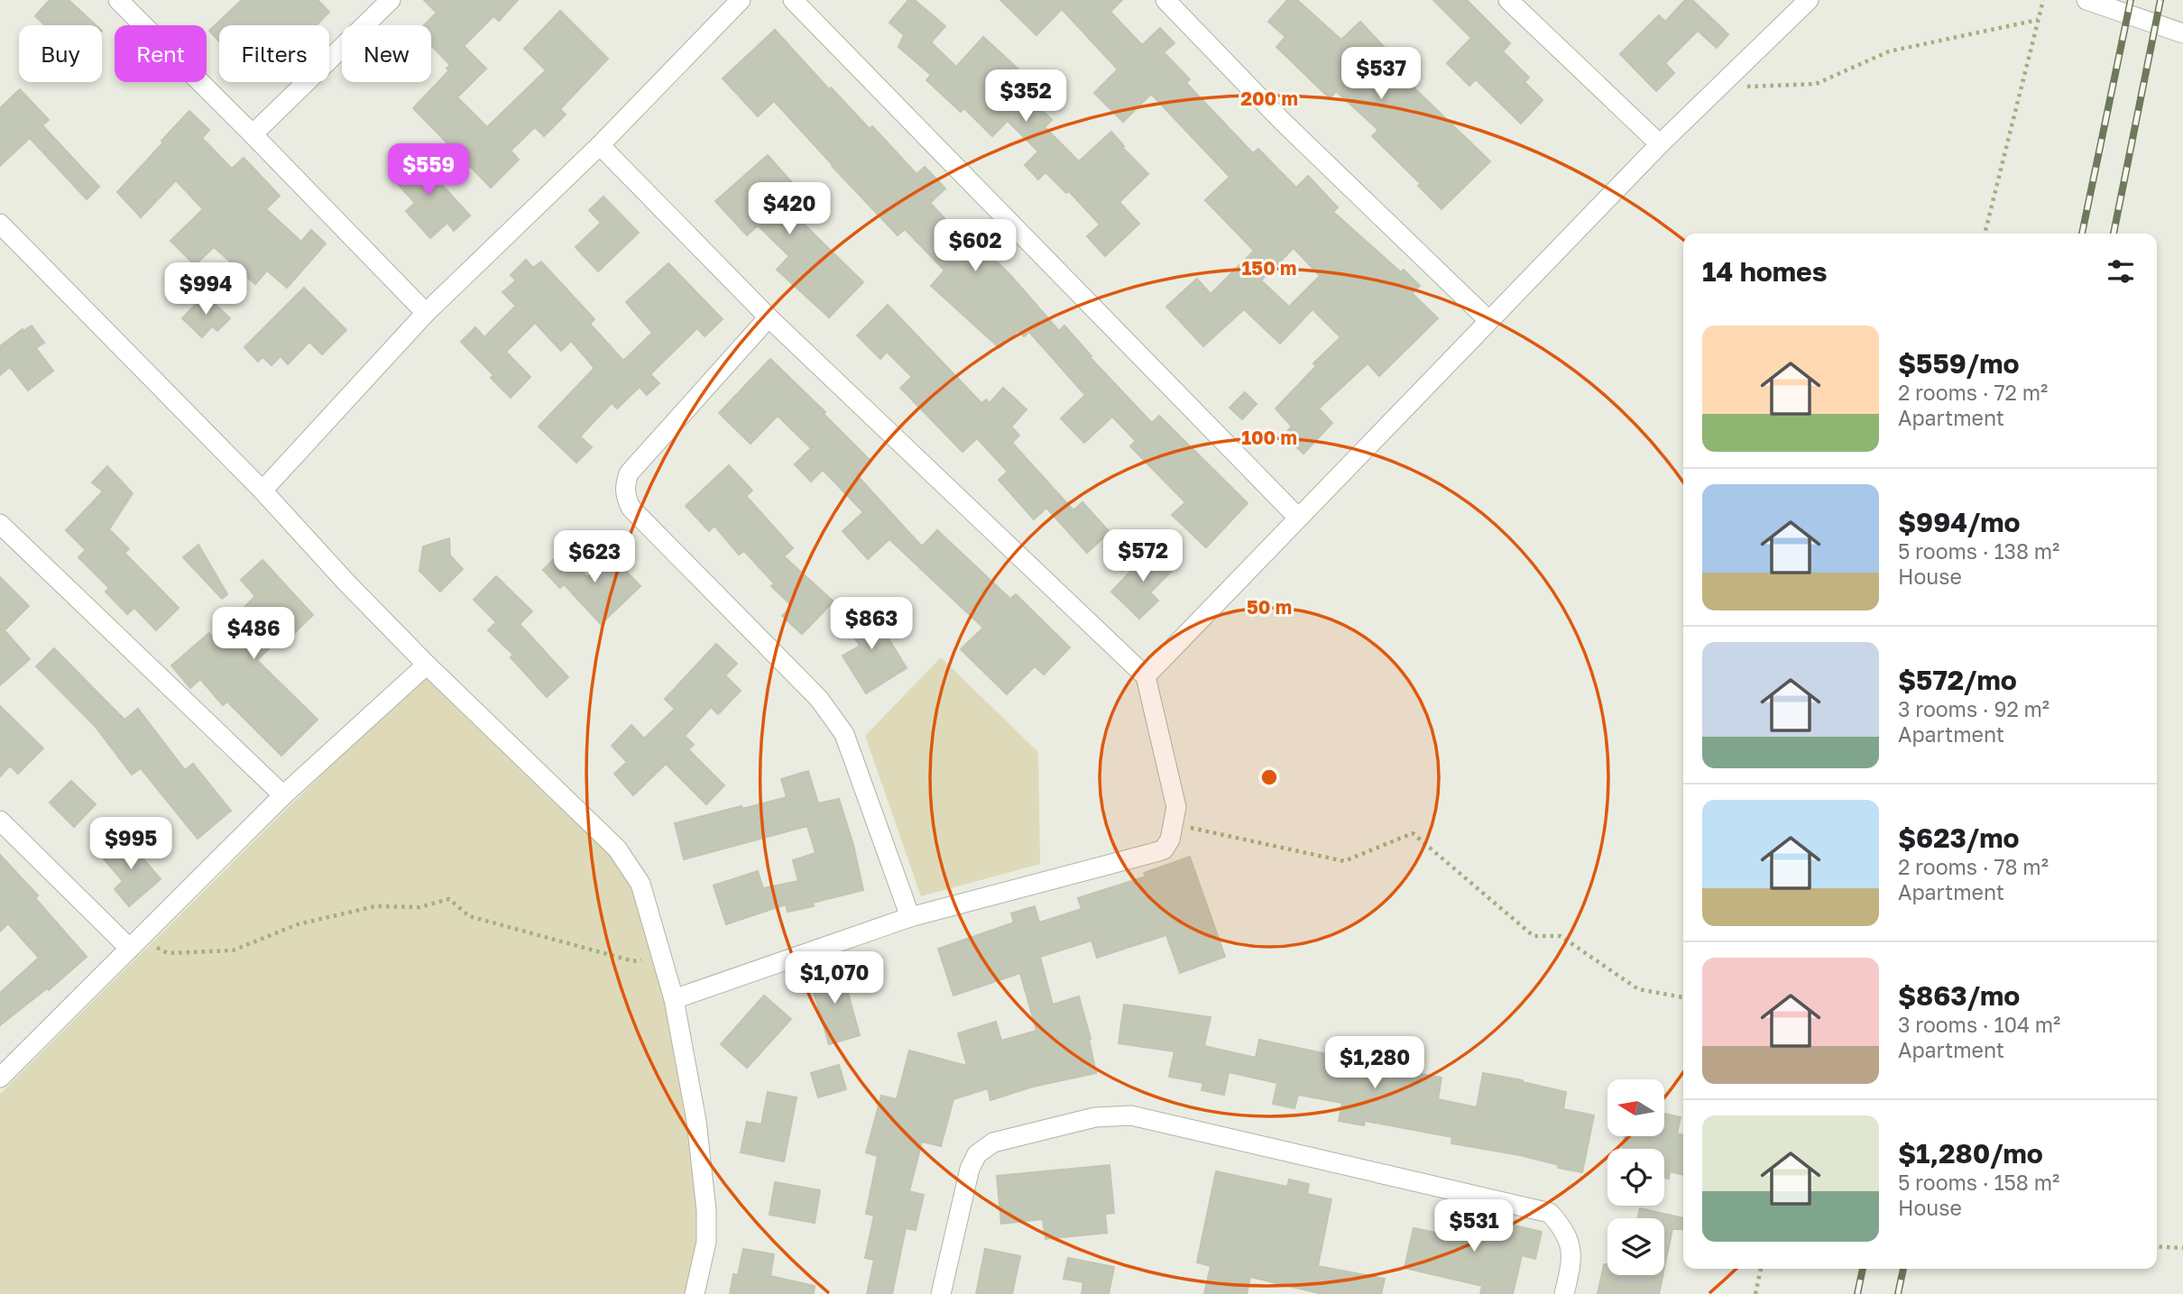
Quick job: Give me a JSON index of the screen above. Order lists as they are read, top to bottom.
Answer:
{
  "north": "left",
  "page": {
    "chip": [
      "Buy",
      "Rent",
      "Filters",
      "New"
    ],
    "price": [
      "$537",
      "$352",
      "$559",
      "$420",
      "$602",
      "$994",
      "$572",
      "$623",
      "$863",
      "$486",
      "$995",
      "$1,070",
      "$1,280",
      "$531"
    ],
    "heading": "14 homes",
    "list": [
      {
        "name": "$559/mo",
        "note": "2 rooms · 72 m² · Apartment"
      },
      {
        "name": "$994/mo",
        "note": "5 rooms · 138 m² · House"
      },
      {
        "name": "$572/mo",
        "note": "3 rooms · 92 m² · Apartment"
      },
      {
        "name": "$623/mo",
        "note": "2 rooms · 78 m² · Apartment"
      },
      {
        "name": "$863/mo",
        "note": "3 rooms · 104 m² · Apartment"
      },
      {
        "name": "$1,280/mo",
        "note": "5 rooms · 158 m² · House"
      }
    ]
  },
  "rings": [
    "200 m",
    "150 m",
    "100 m",
    "50 m"
  ]
}
